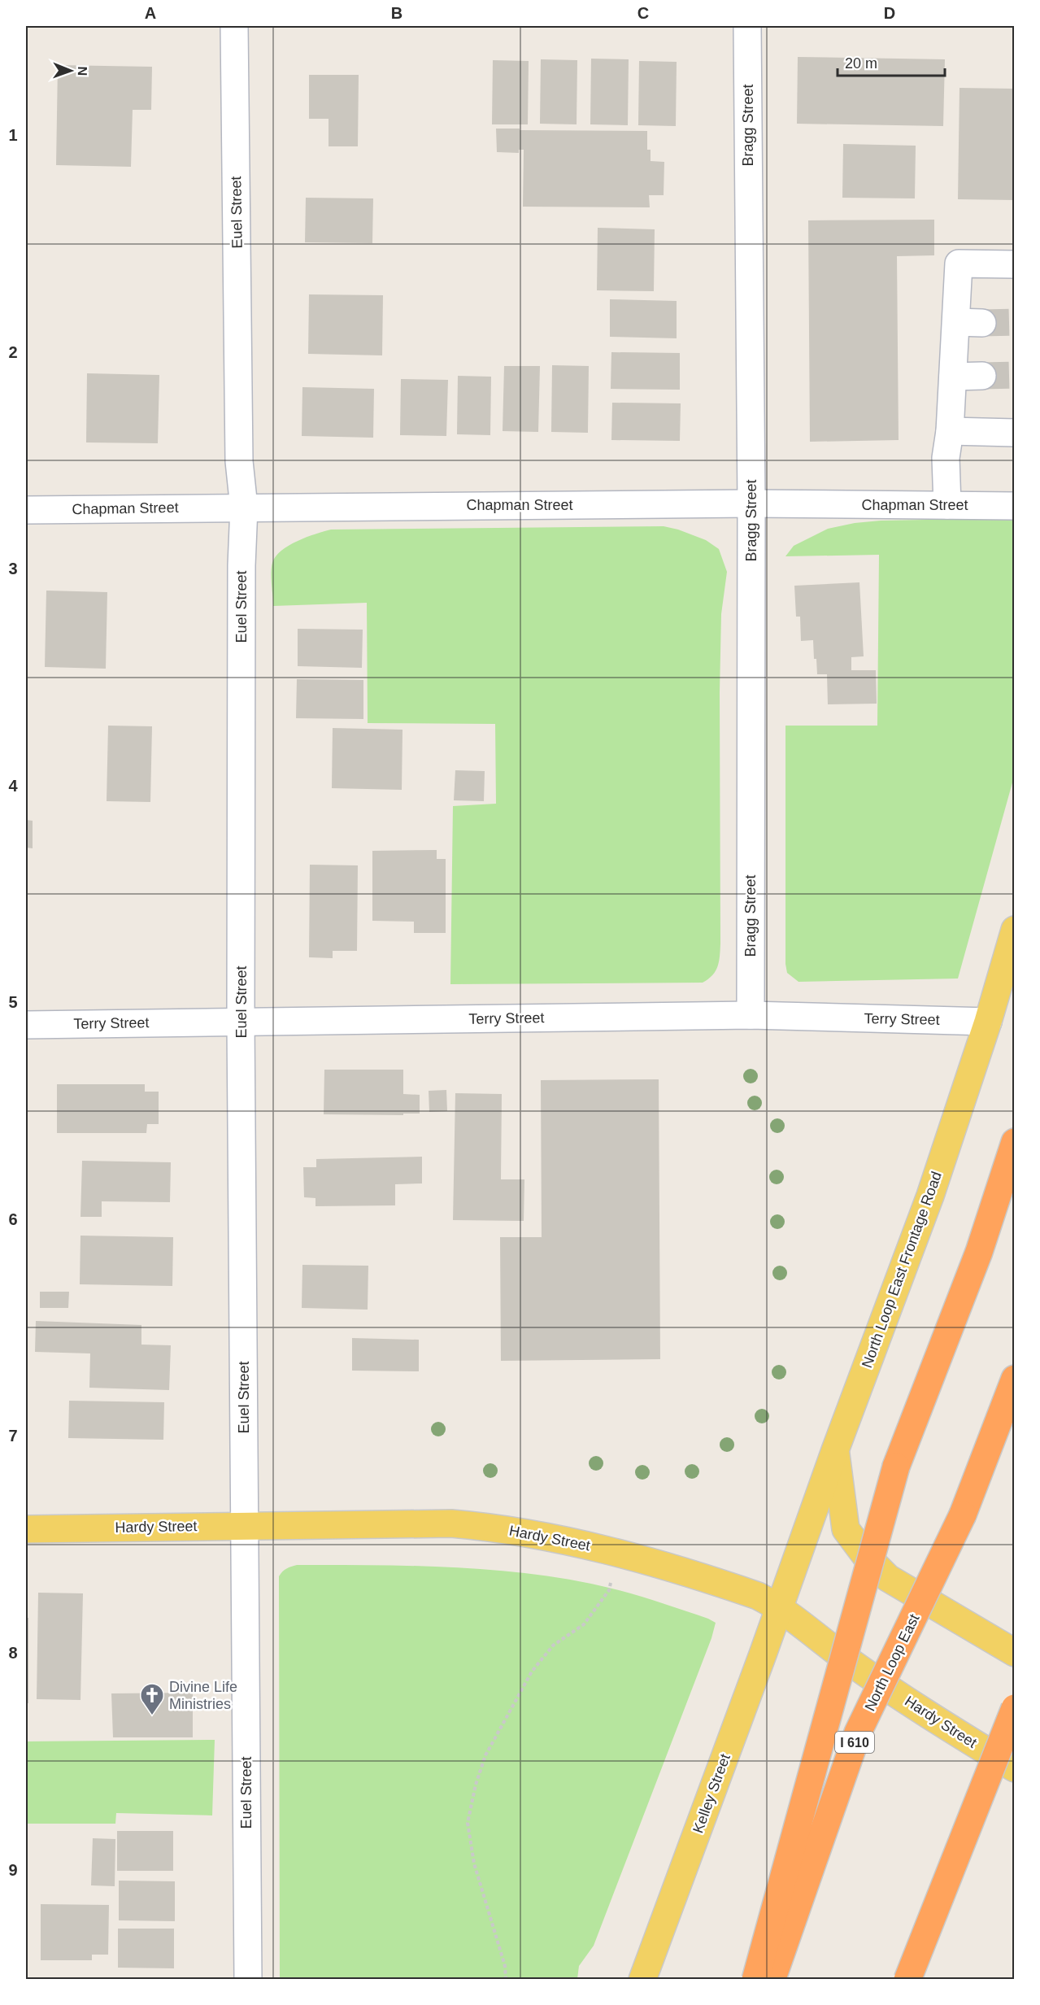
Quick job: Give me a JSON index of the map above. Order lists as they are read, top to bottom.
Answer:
{
  "streets": {
    "highway": ["North Loop East", "I 610"],
    "main road": ["North Loop East Frontage Road", "Hardy Street", "Kelley Street"],
    "street": [
      "Bragg Street",
      "Euel Street",
      "Chapman Street",
      "Terry Street"
    ]
  },
  "crossings": [
    ["Bragg Street", "Chapman Street"],
    ["Bragg Street", "Terry Street"],
    ["Euel Street", "Chapman Street"],
    ["Euel Street", "Terry Street"],
    ["Euel Street", "Hardy Street"],
    ["Terry Street", "North Loop East Frontage Road"],
    ["North Loop East Frontage Road", "Hardy Street"],
    ["North Loop East Frontage Road", "Kelley Street"],
    ["Hardy Street", "Kelley Street"]
  ],
  "places": {
    "church": ["Divine Life Ministries"]
  },
  "scale_bar": "20 m",
  "north": "right",
  "grid": {
    "columns": [
      "A",
      "B",
      "C",
      "D"
    ],
    "rows": [
      "1",
      "2",
      "3",
      "4",
      "5",
      "6",
      "7",
      "8",
      "9"
    ]
  }
}
